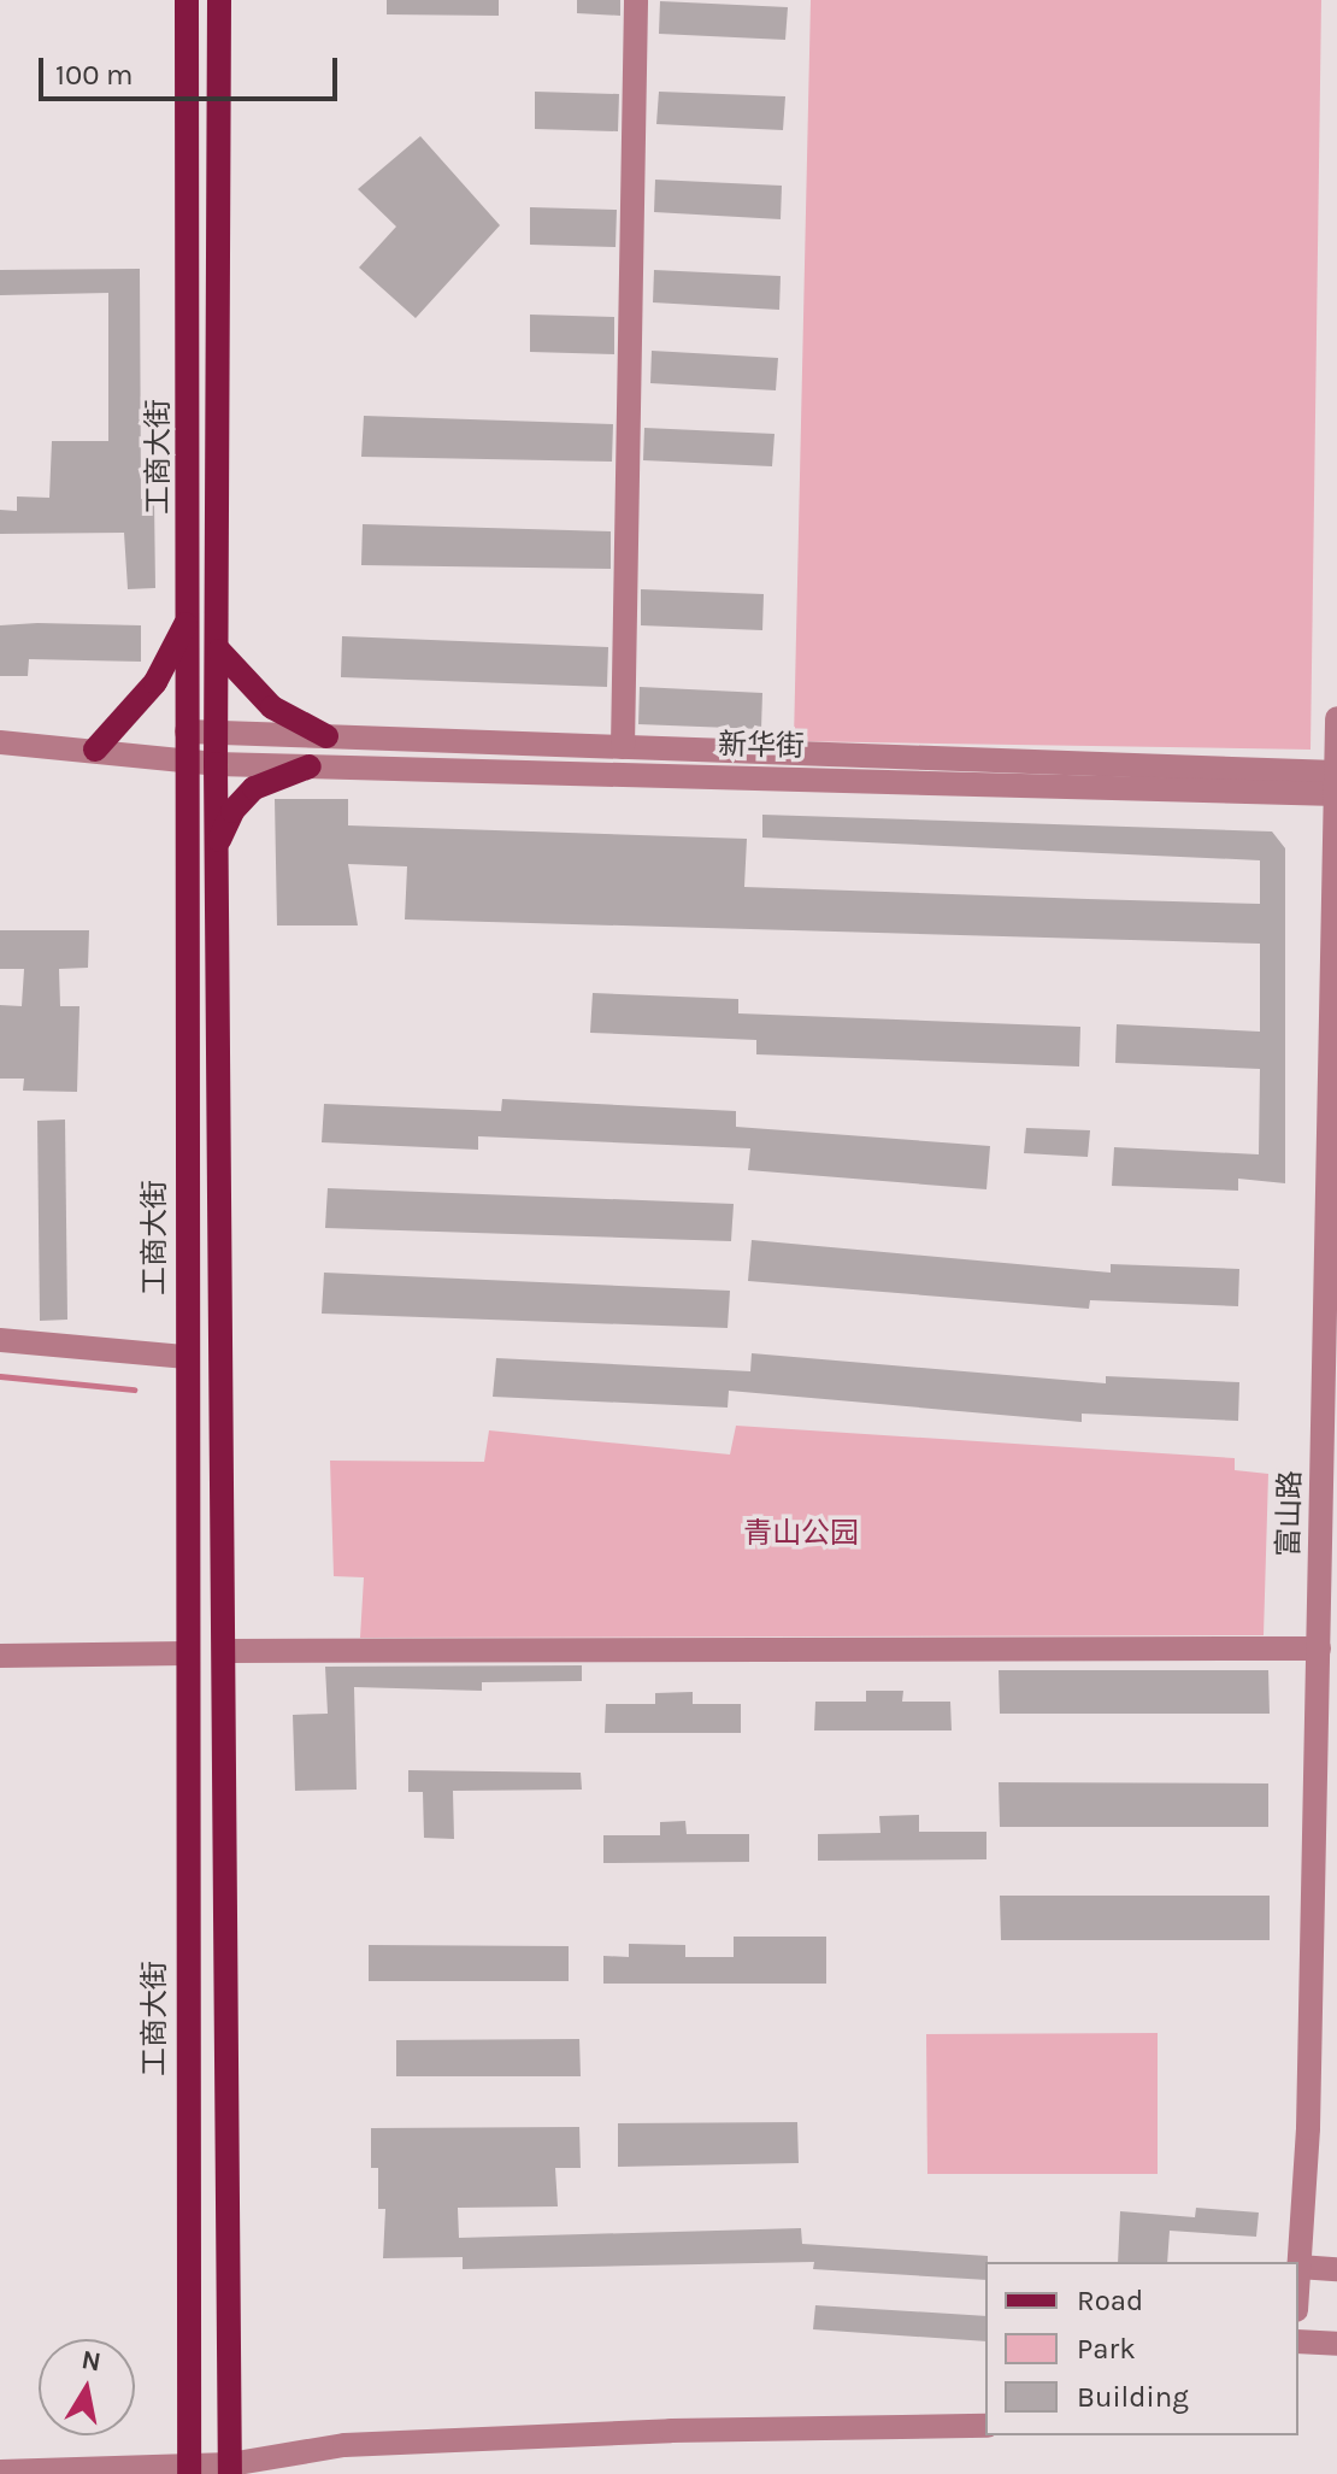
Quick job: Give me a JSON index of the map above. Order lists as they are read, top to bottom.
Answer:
{
  "streets": {
    "main road": ["工商大街"],
    "street": ["新华街", "富山路"]
  },
  "crossings": [
    ["工商大街", "新华街"],
    ["新华街", "富山路"]
  ],
  "parks": ["青山公园"],
  "legend": ["Road", "Park", "Building"],
  "scale_bar": "100 m",
  "north": "top"
}
